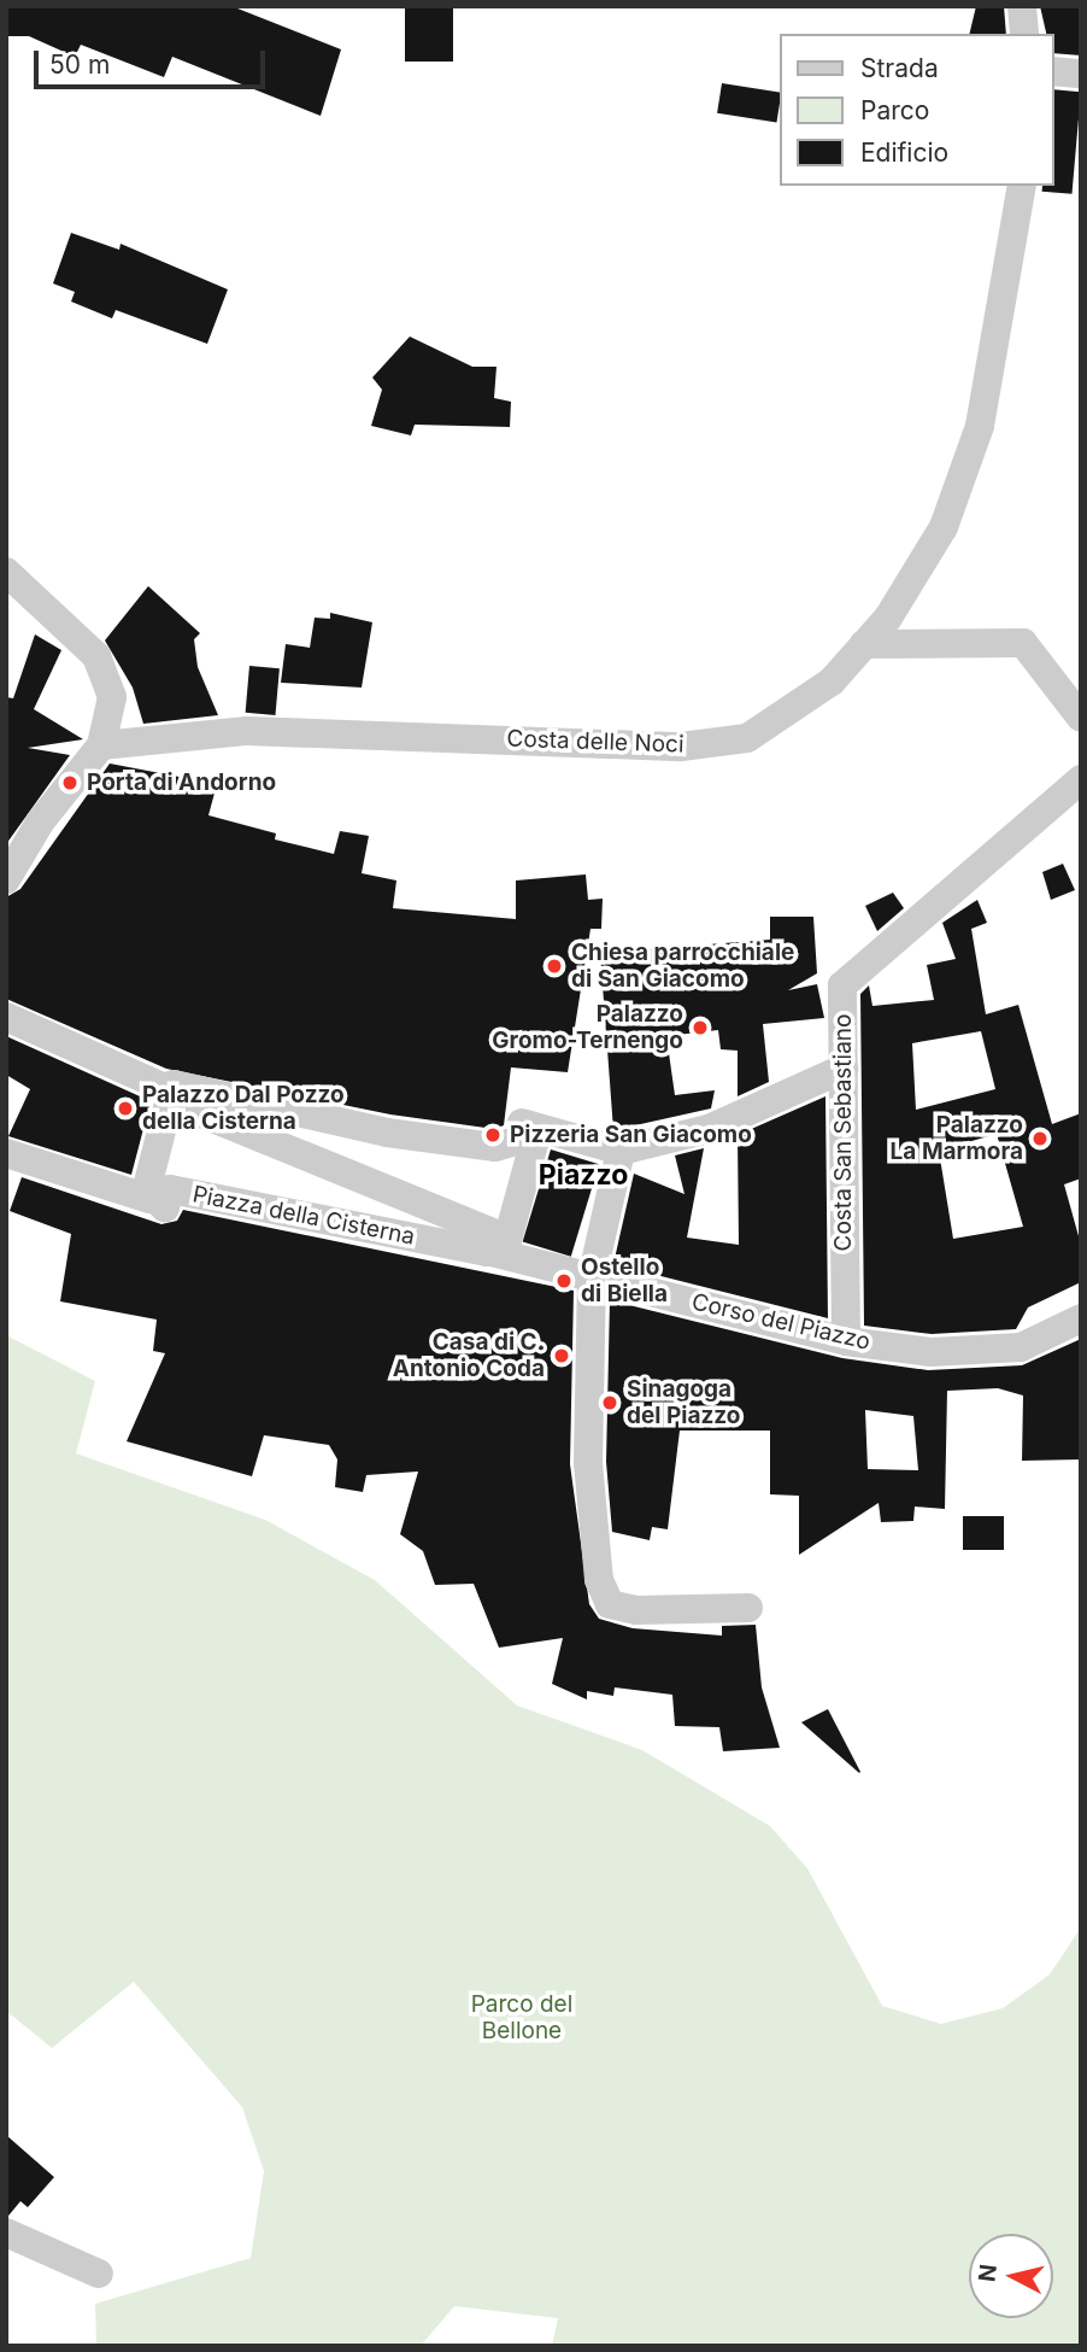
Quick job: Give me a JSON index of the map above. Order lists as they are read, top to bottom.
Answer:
{
  "streets": {
    "street": [
      "Costa delle Noci",
      "Costa San Sebastiano",
      "Piazza della Cisterna",
      "Corso del Piazzo"
    ]
  },
  "crossings": [
    ["Costa San Sebastiano", "Corso del Piazzo"],
    ["Piazza della Cisterna", "Corso del Piazzo"]
  ],
  "districts": ["Piazzo"],
  "parks": ["Parco del Bellone"],
  "places": [
    "Porta di Andorno",
    "Chiesa parrocchiale di San Giacomo",
    "Palazzo Gromo-Ternengo",
    "Palazzo Dal Pozzo della Cisterna",
    "Pizzeria San Giacomo",
    "Palazzo La Marmora",
    "Ostello di Biella",
    "Casa di C. Antonio Coda",
    "Sinagoga del Piazzo"
  ],
  "legend": ["Strada", "Parco", "Edificio"],
  "scale_bar": "50 m",
  "north": "left"
}
